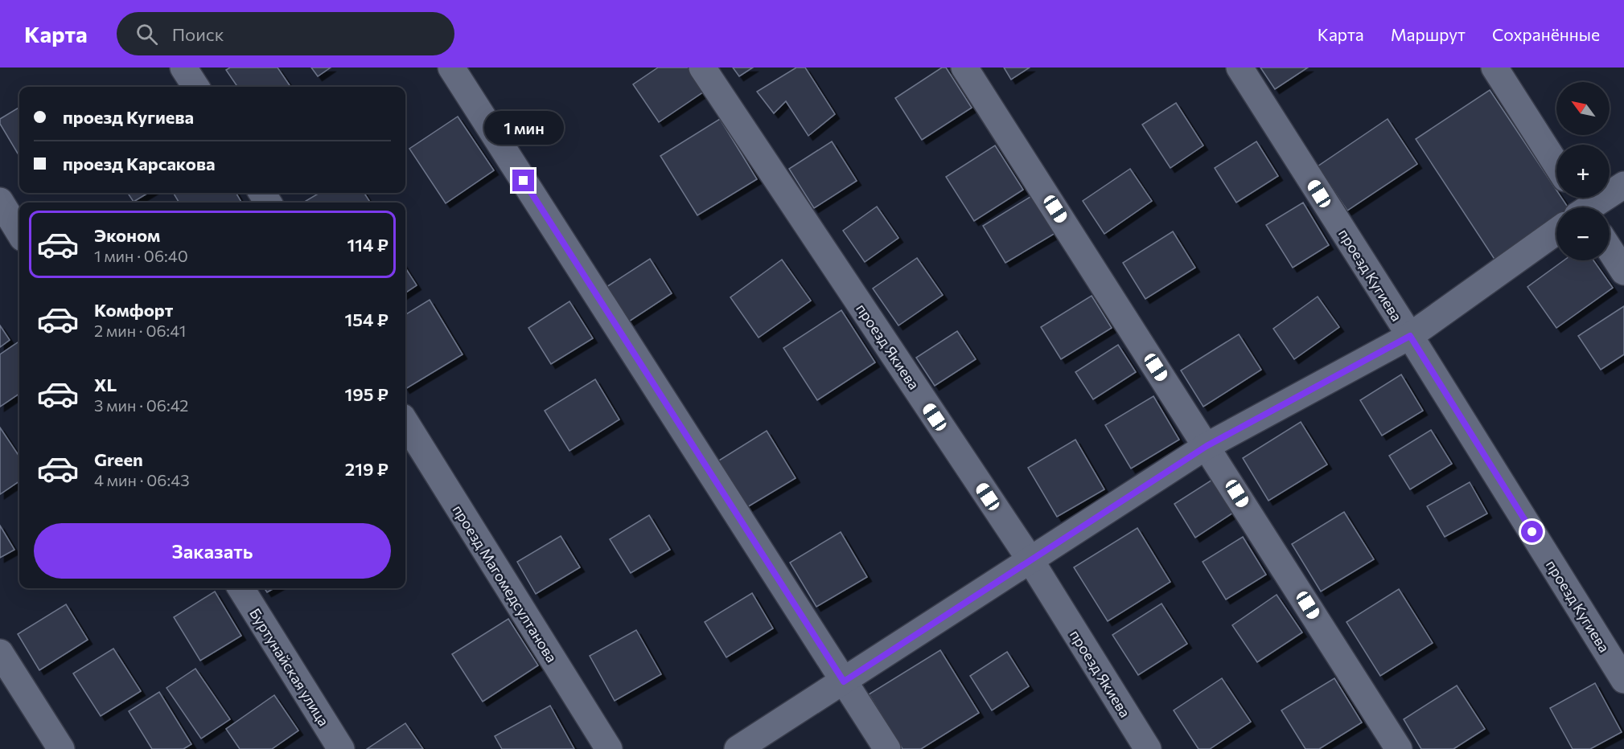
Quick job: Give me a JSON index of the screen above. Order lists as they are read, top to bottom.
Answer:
{
  "streets": {
    "street": [
      "проезд Кугиева",
      "проезд Якиева",
      "проезд Магомедсултанова",
      "Буртунайская улица"
    ]
  },
  "north": "top left",
  "page": {
    "header": "Карта",
    "search": "Поиск",
    "nav": ["Карта", "Маршрут", "Сохранённые"],
    "map_buttons": ["+", "−"],
    "banner": ["проезд Кугиева", "проезд Карсакова"],
    "bubble": "1 мин",
    "list": [
      {
        "name": "Эконом",
        "note": "1 мин · 06:40",
        "value": "114 ₽"
      },
      {
        "name": "Комфорт",
        "note": "2 мин · 06:41",
        "value": "154 ₽"
      },
      {
        "name": "XL",
        "note": "3 мин · 06:42",
        "value": "195 ₽"
      },
      {
        "name": "Green",
        "note": "4 мин · 06:43",
        "value": "219 ₽"
      }
    ],
    "buttons": "Заказать"
  }
}
